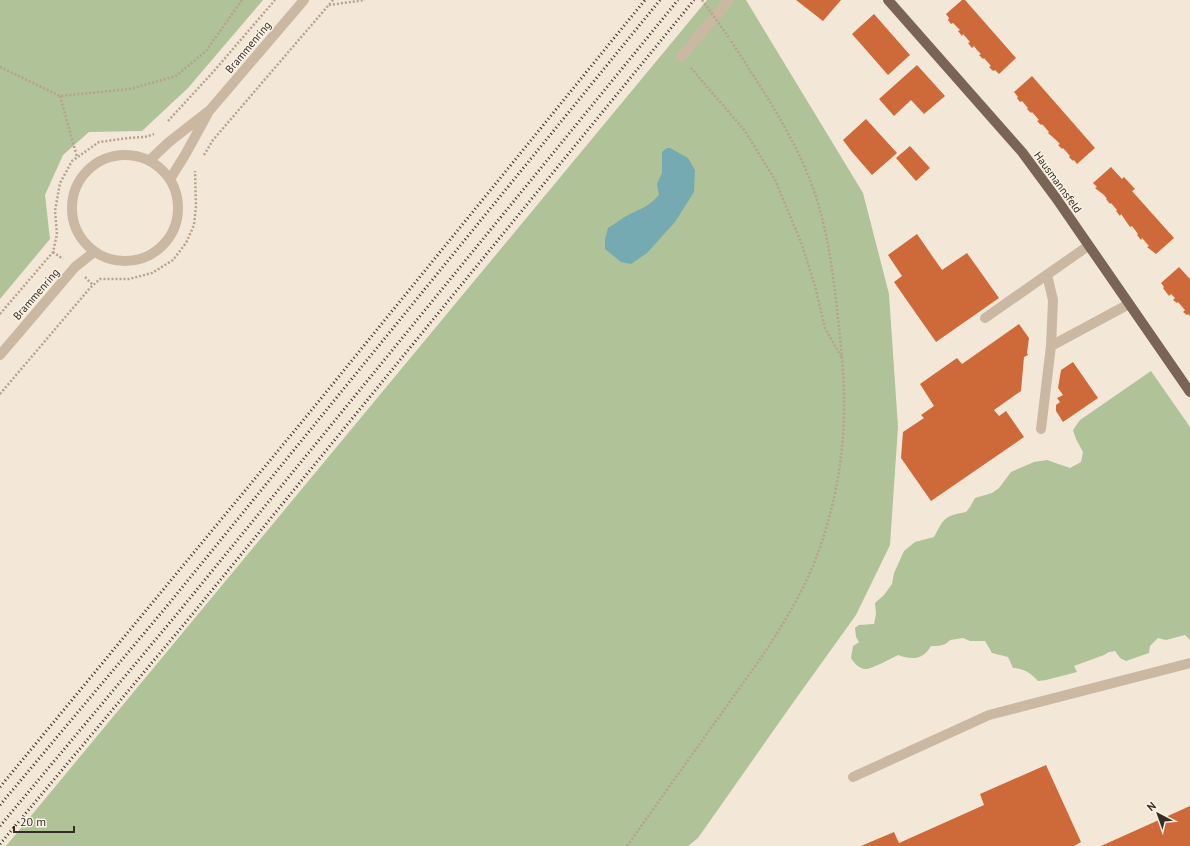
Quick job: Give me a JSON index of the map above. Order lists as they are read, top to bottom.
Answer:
{
  "streets": {
    "main road": ["Hausmannsfeld"],
    "street": ["Brammenring"]
  },
  "scale_bar": "20 m",
  "north": "top left"
}
